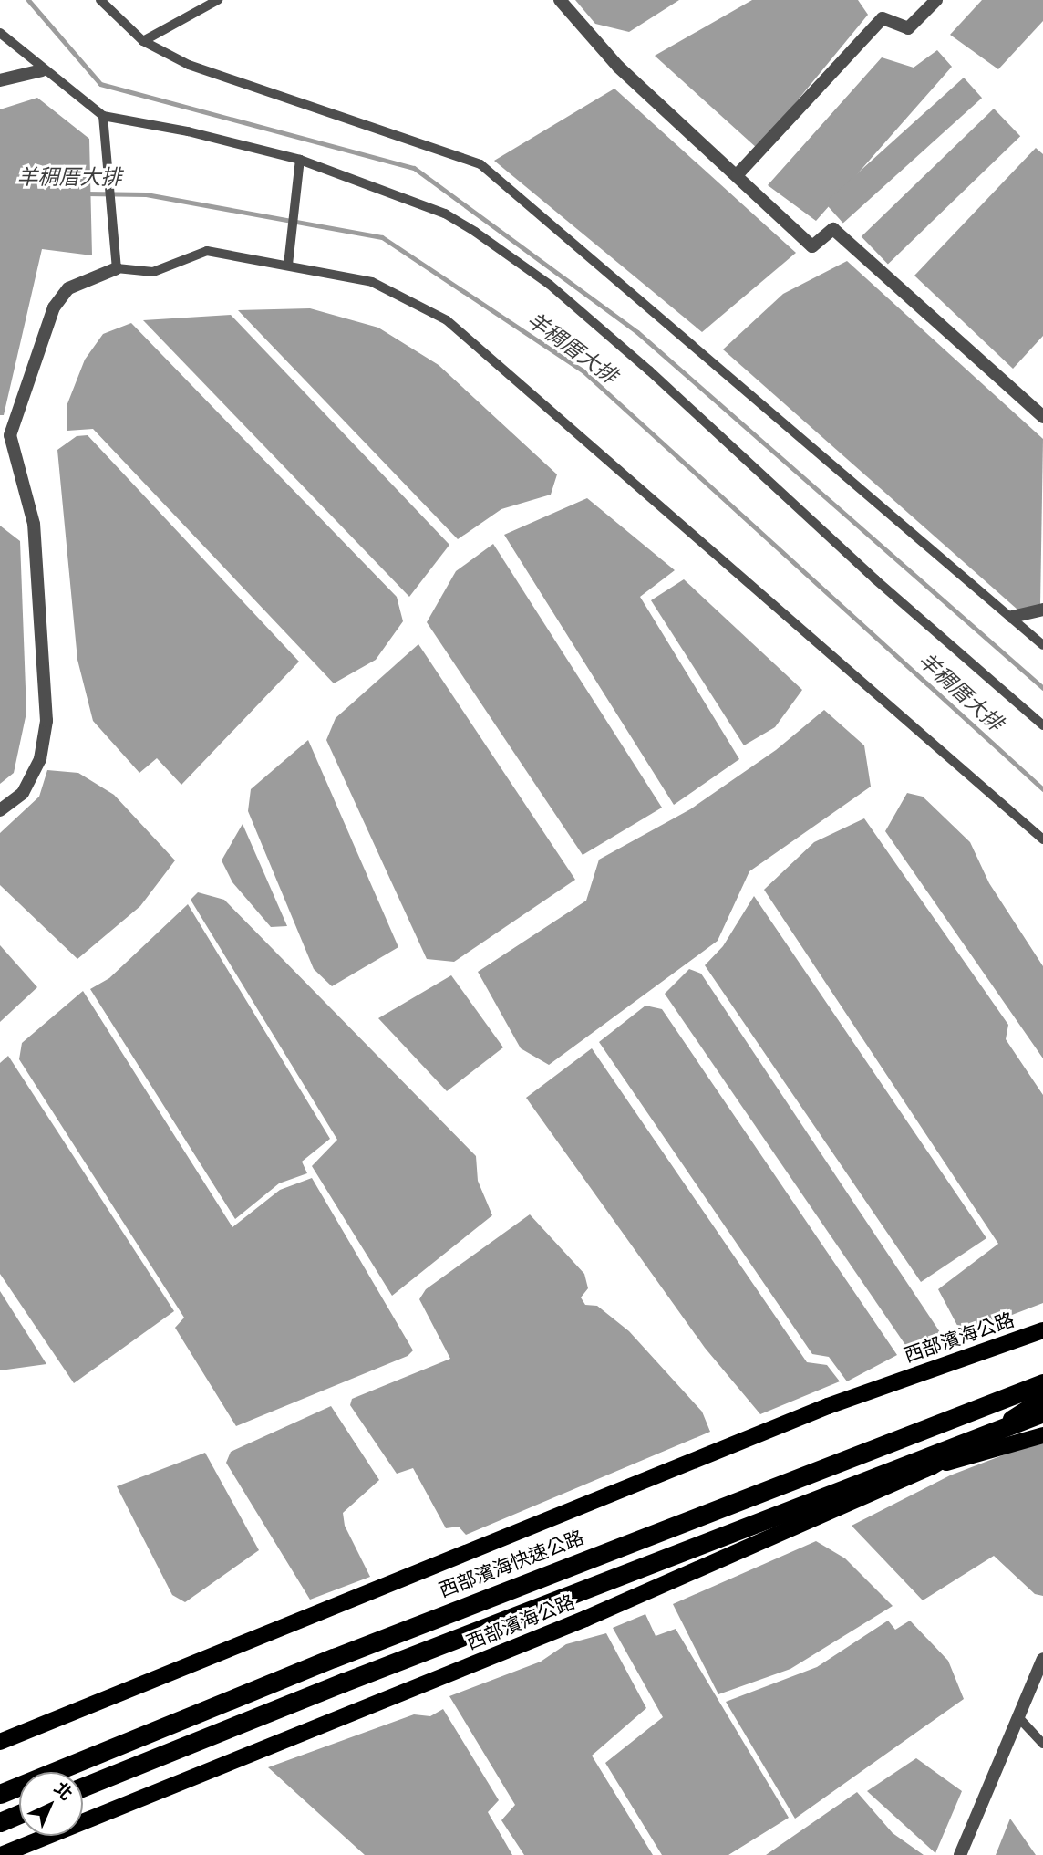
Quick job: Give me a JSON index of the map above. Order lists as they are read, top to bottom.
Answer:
{
  "streets": {
    "highway": ["西部濱海快速公路"],
    "main road": ["西部濱海公路"]
  },
  "water": ["羊稠厝大排"],
  "north": "top right"
}
